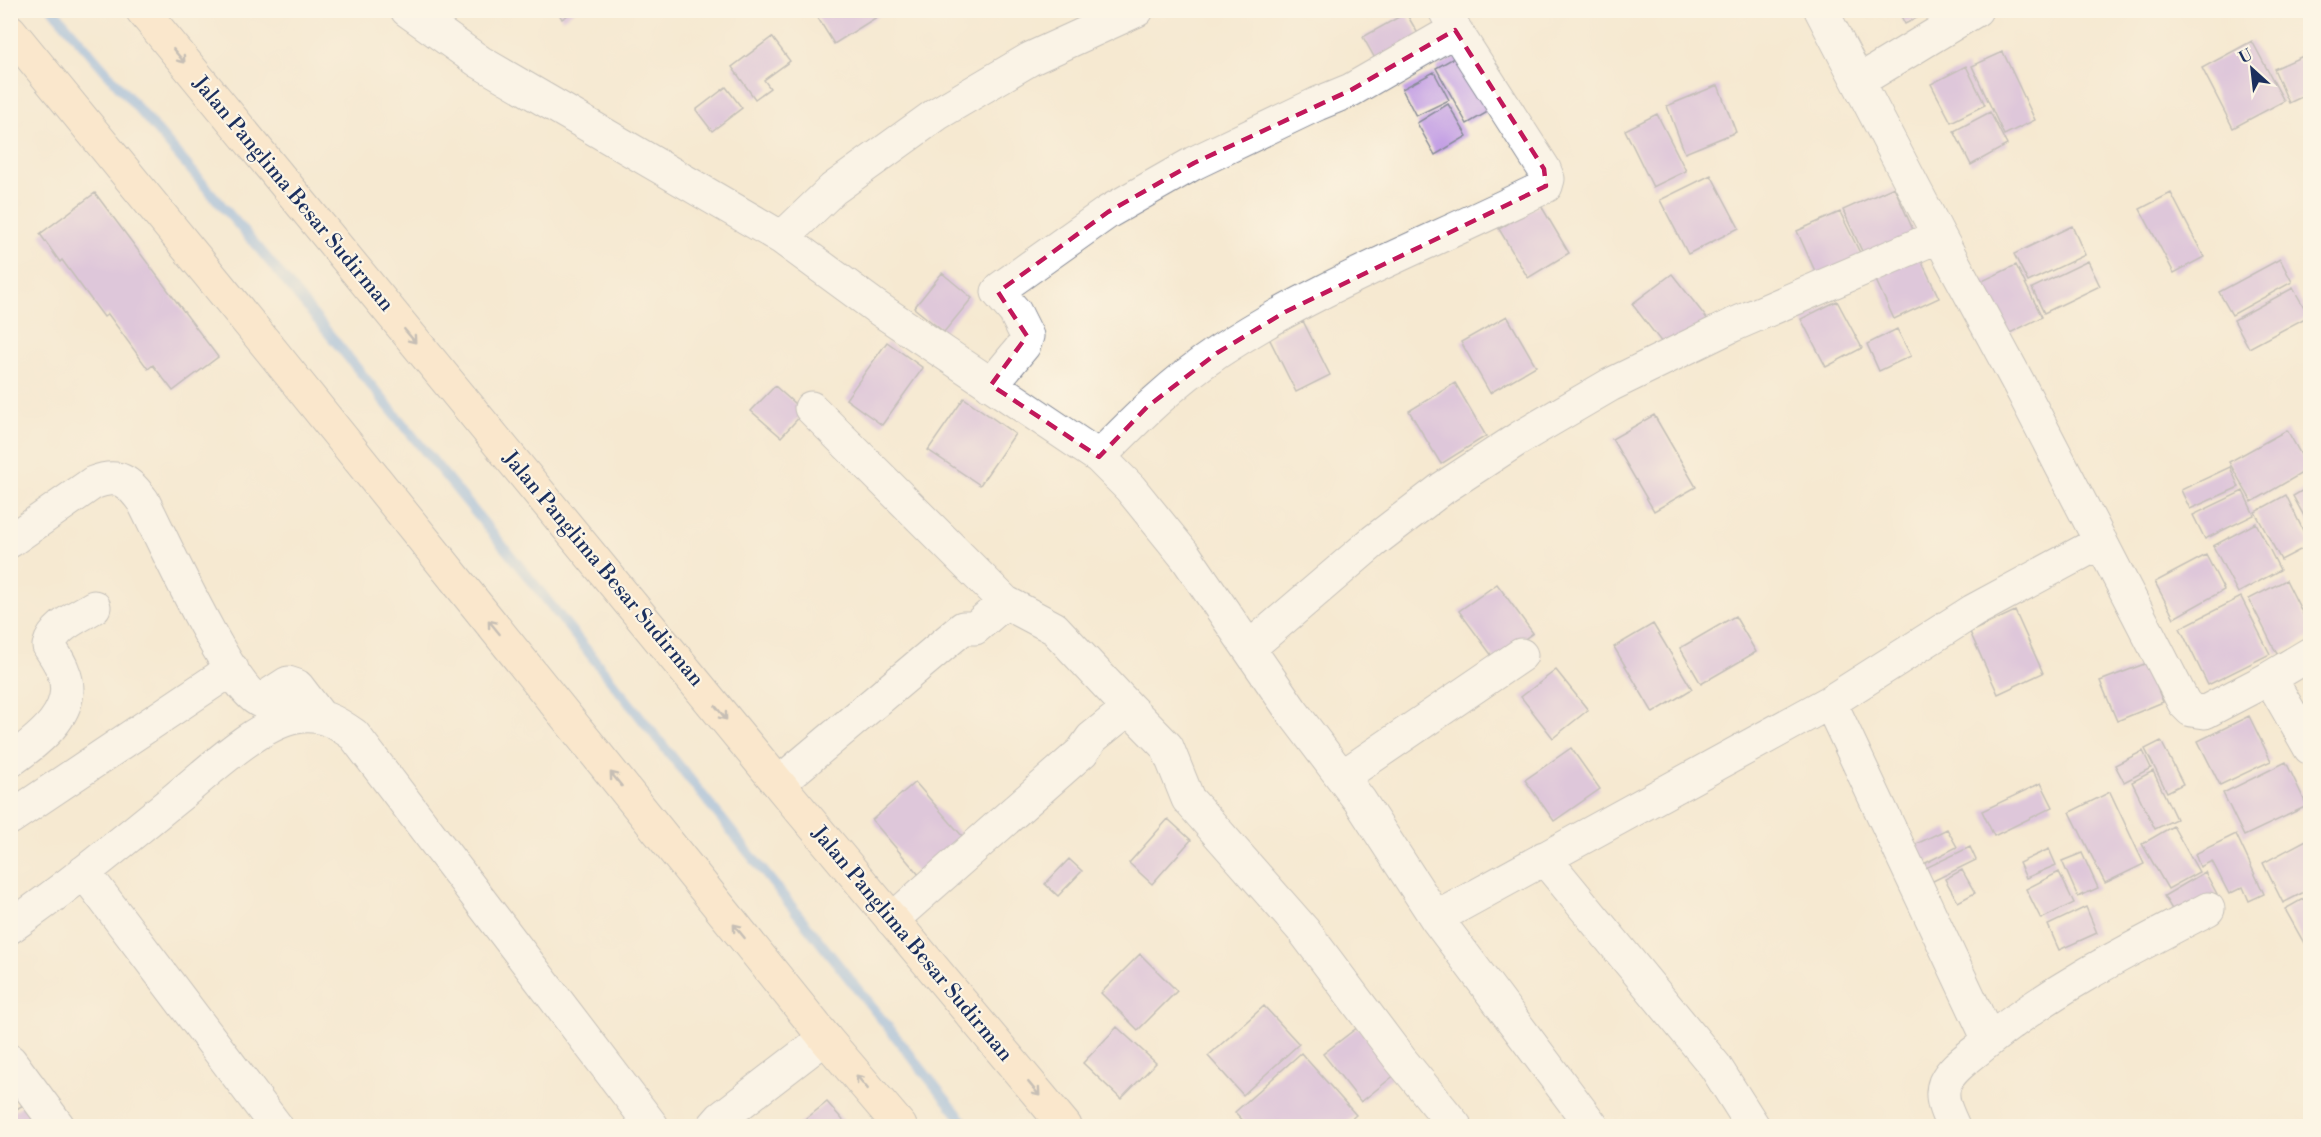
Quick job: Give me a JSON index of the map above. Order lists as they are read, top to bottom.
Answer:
{
  "streets": {
    "main road": ["Jalan Panglima Besar Sudirman"]
  },
  "north": "top left"
}
